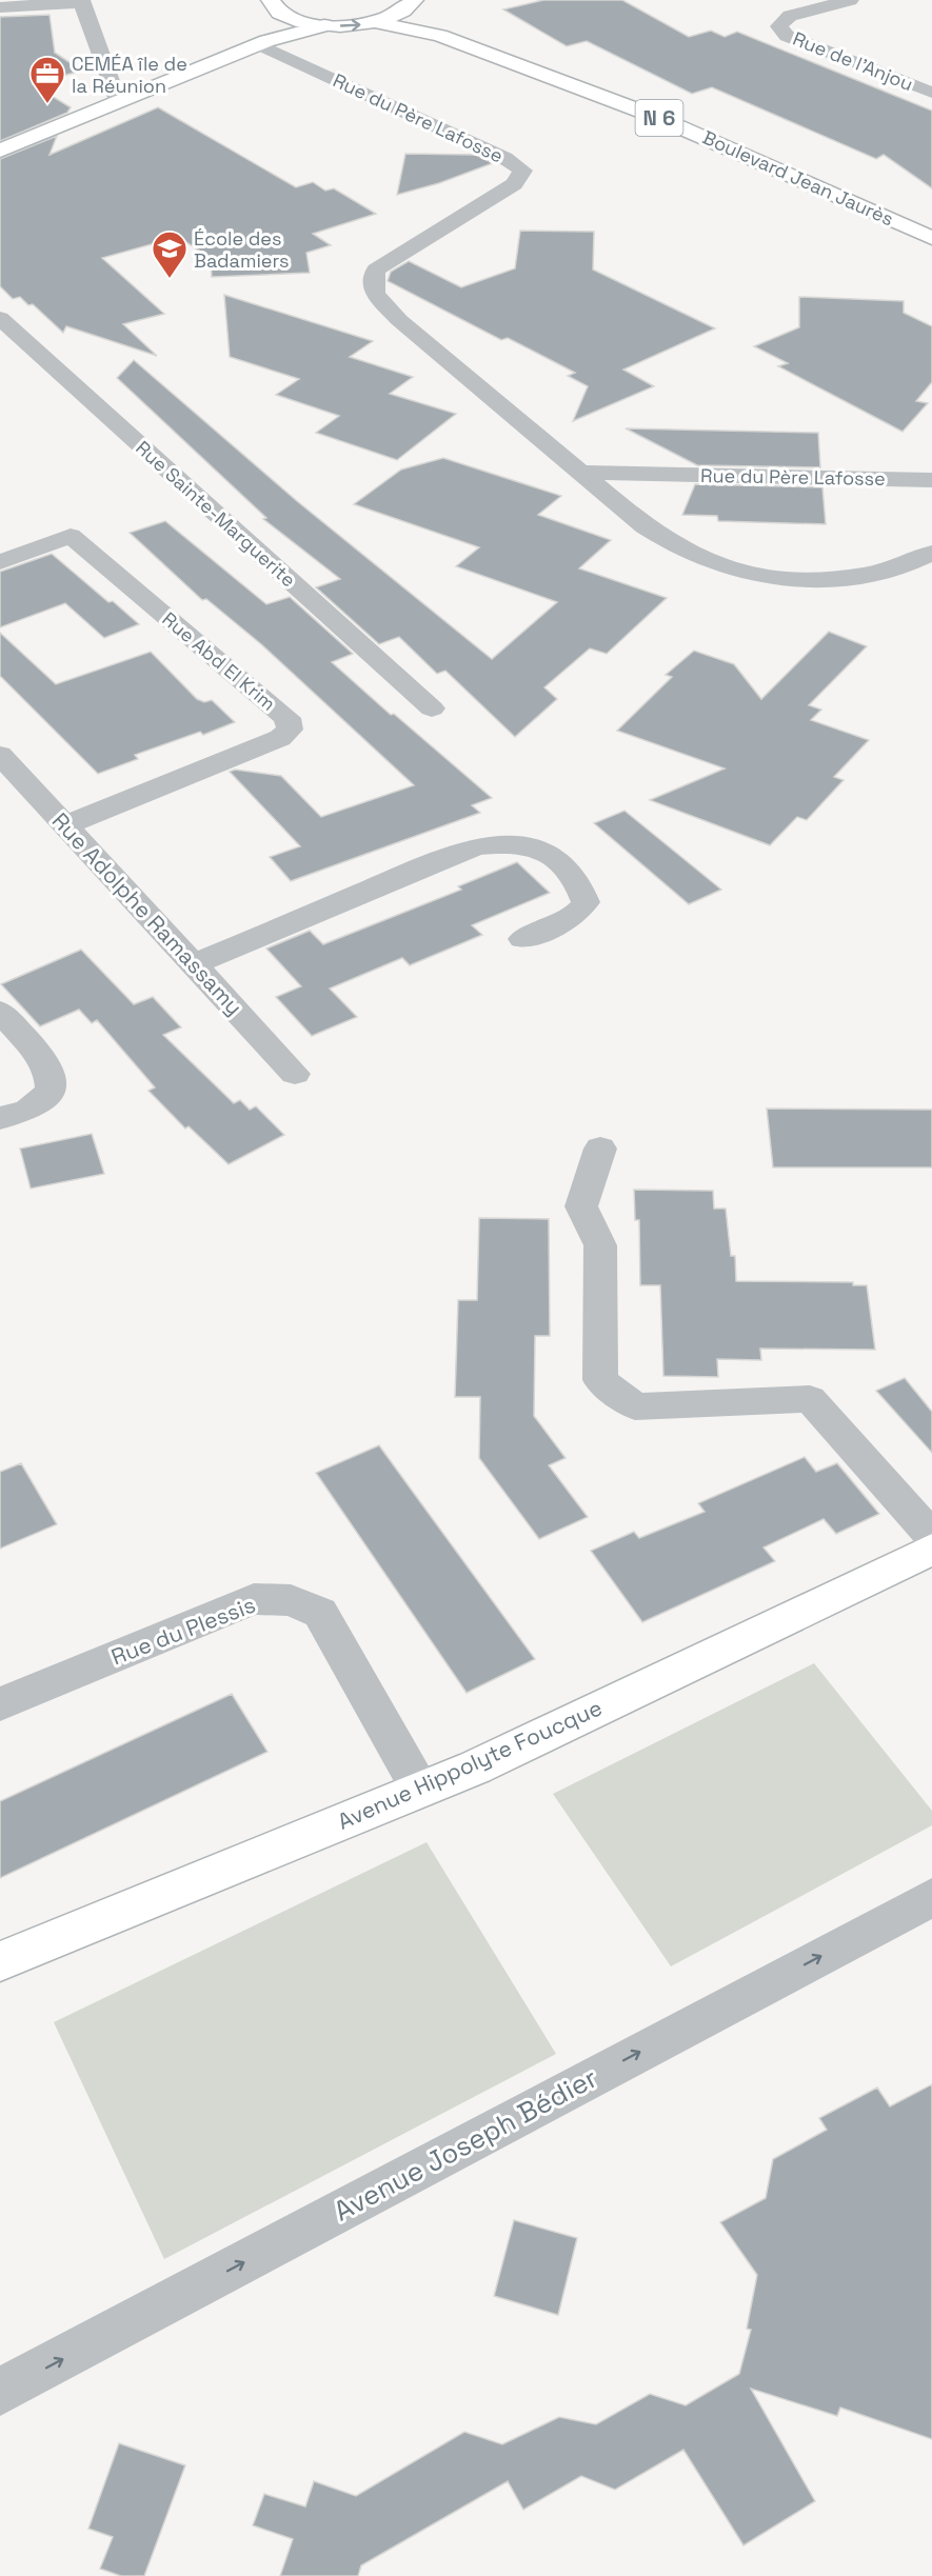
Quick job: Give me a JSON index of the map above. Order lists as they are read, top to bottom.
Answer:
{
  "streets": {
    "main road": ["N 6", "Boulevard Jean Jaurès", "Avenue Hippolyte Foucque"],
    "street": [
      "Rue de l'Anjou",
      "Rue du Père Lafosse",
      "Rue Sainte-Marguerite",
      "Rue Abd El Krim",
      "Rue Adolphe Ramassamy",
      "Rue du Plessis",
      "Avenue Joseph Bédier"
    ]
  },
  "crossings": [
    ["Rue Abd El Krim", "Rue Adolphe Ramassamy"],
    ["Rue du Plessis", "Avenue Hippolyte Foucque"]
  ],
  "one_way": ["Avenue Joseph Bédier"],
  "places": {
    "office": ["CEMÉA île de la Réunion"],
    "school or university": ["École des Badamiers"]
  }
}
